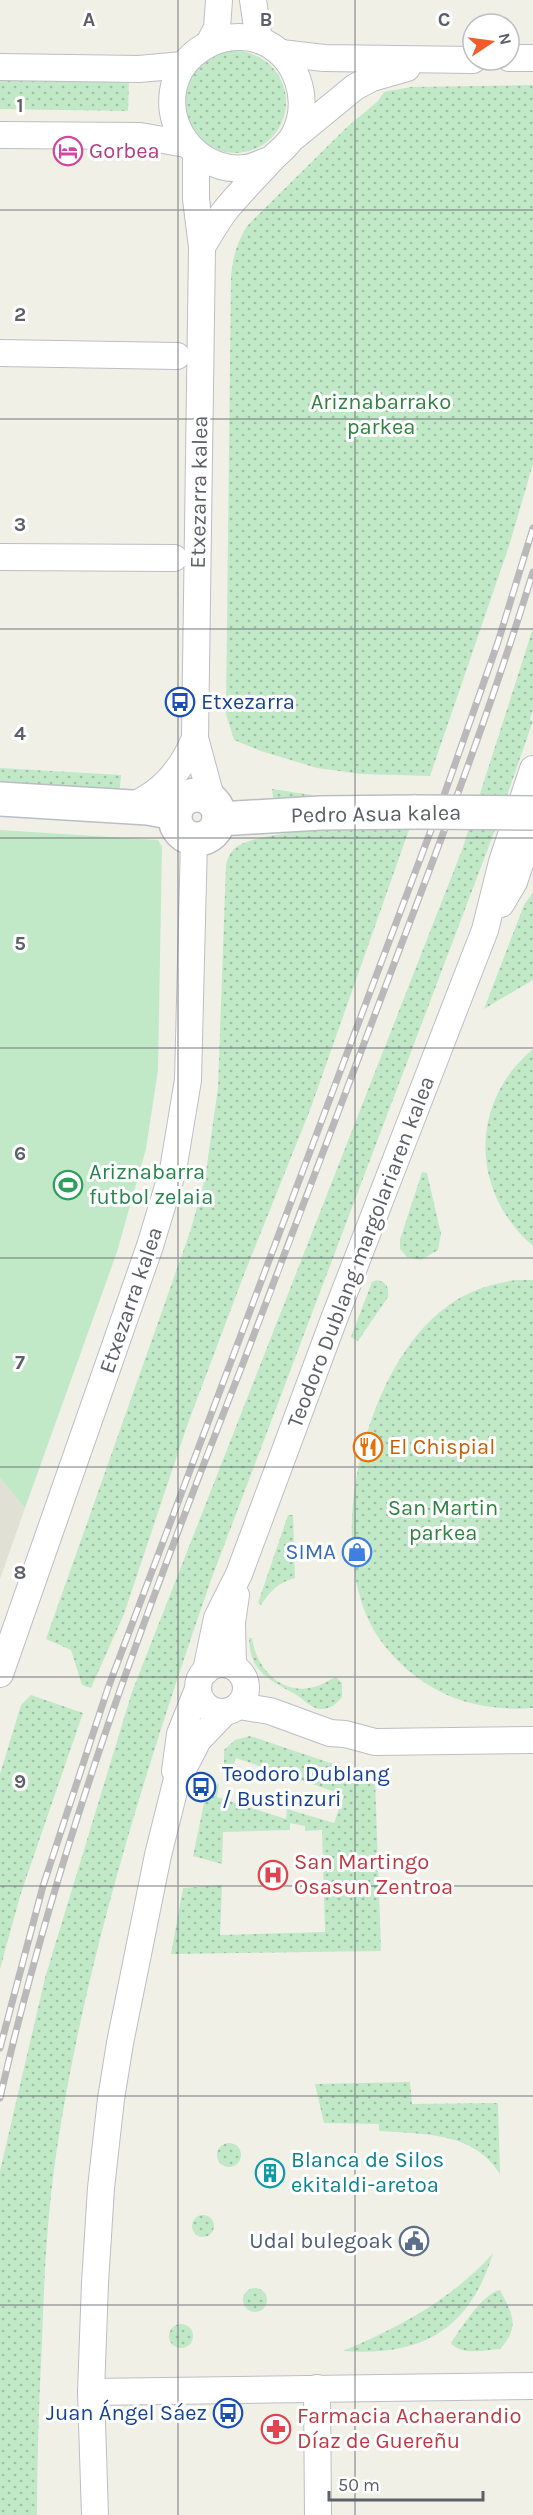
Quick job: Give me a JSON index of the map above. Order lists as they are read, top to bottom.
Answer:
{
  "streets": {
    "main road": ["Pedro Asua kalea"],
    "street": ["Etxezarra kalea", "Teodoro Dublang margolariaren kalea"]
  },
  "crossings": [
    ["Etxezarra kalea", "Pedro Asua kalea"]
  ],
  "parks": ["Ariznabarrako parkea", "San Martin parkea"],
  "places": {
    "hotel": ["Gorbea"],
    "bus stop": ["Etxezarra", "Teodoro Dublang / Bustinzuri", "Juan Ángel Sáez"],
    "sports": ["Ariznabarra futbol zelaia"],
    "restaurant": ["El Chispial"],
    "shop": ["SIMA"],
    "hospital": ["San Martingo Osasun Zentroa"],
    "building": ["Blanca de Silos ekitaldi-aretoa"],
    "public building": ["Udal bulegoak"],
    "pharmacy": ["Farmacia Achaerandio Díaz de Guereñu"]
  },
  "scale_bar": "50 m",
  "north": "right",
  "grid": {
    "columns": ["A", "B", "C"],
    "rows": [
      "1",
      "2",
      "3",
      "4",
      "5",
      "6",
      "7",
      "8",
      "9"
    ]
  }
}
